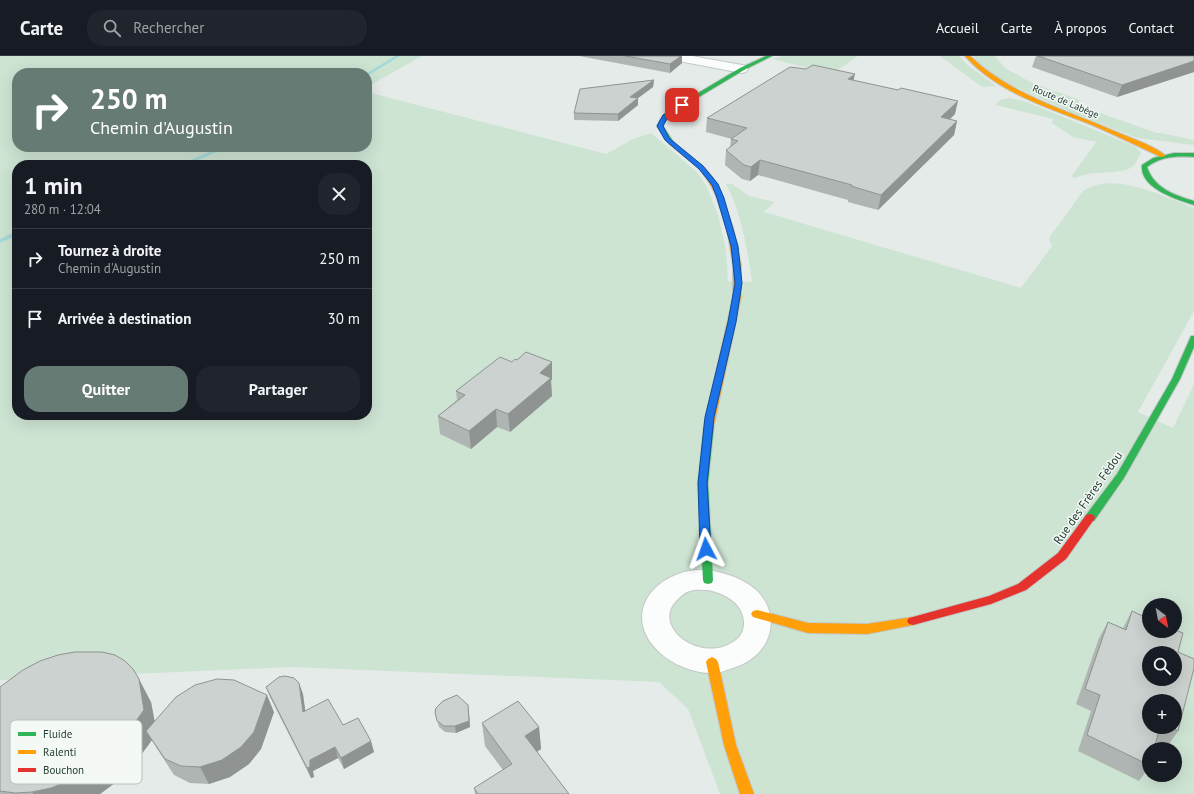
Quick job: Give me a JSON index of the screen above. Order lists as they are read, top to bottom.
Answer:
{
  "streets": {
    "street": ["Route de Labège", "Rue des Frères Fédou"]
  },
  "legend": ["Fluide", "Ralenti", "Bouchon"],
  "north": "bottom right",
  "page": {
    "header": "Carte",
    "search": "Rechercher",
    "nav": [
      "Accueil",
      "Carte",
      "À propos",
      "Contact"
    ],
    "turn": ["250 m", "Chemin d'Augustin"],
    "heading": ["1 min", "280 m · 12:04"],
    "list": [
      {
        "name": "Tournez à droite",
        "note": "Chemin d'Augustin",
        "value": "250 m"
      },
      {
        "name": "Arrivée à destination",
        "value": "30 m"
      }
    ],
    "buttons": ["Quitter", "Partager"],
    "map_buttons": ["+", "−"]
  }
}
